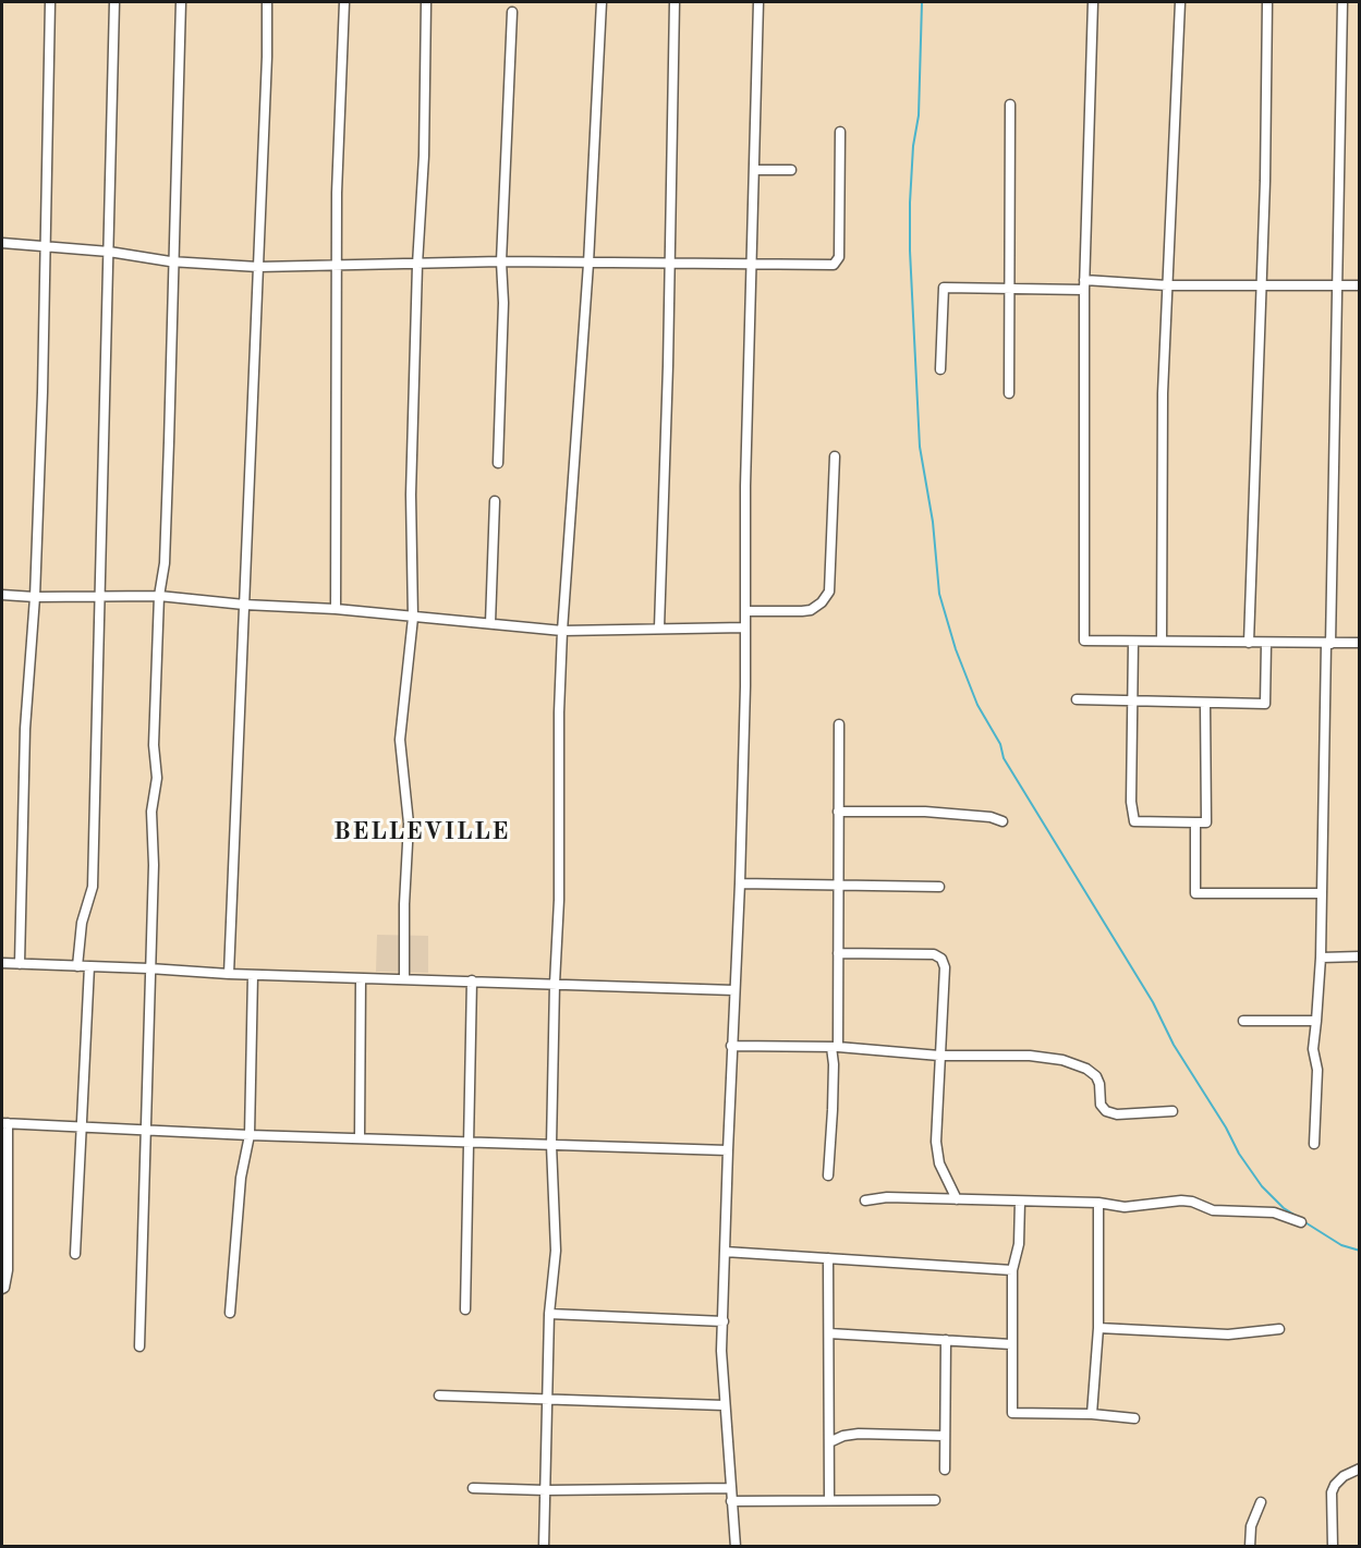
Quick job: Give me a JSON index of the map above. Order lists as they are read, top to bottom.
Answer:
{
  "districts": ["BELLEVILLE"]
}
